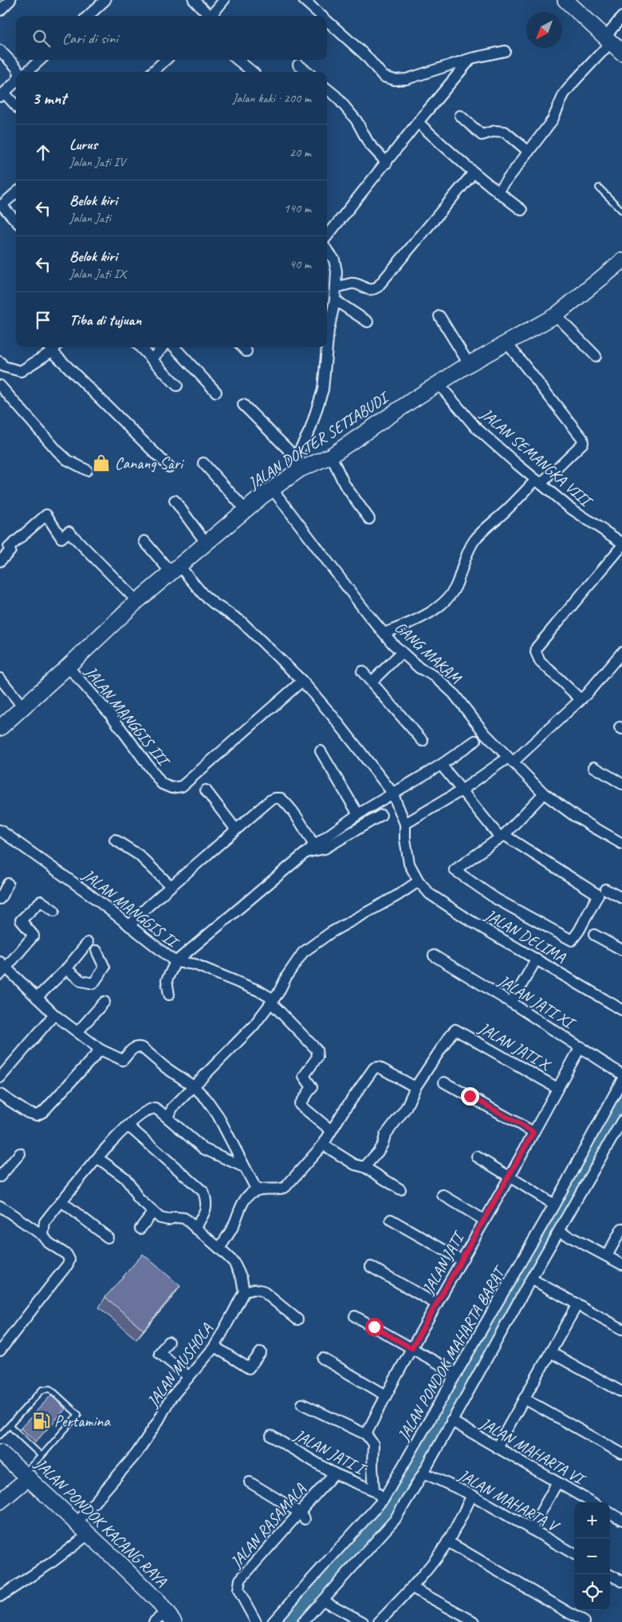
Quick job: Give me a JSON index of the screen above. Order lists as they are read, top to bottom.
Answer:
{
  "streets": {
    "street": [
      "JALAN DOKTER SETIABUDI",
      "JALAN SEMANGKA VIII",
      "GANG MAKAM",
      "JALAN MANGGIS III",
      "JALAN MANGGIS II",
      "JALAN DELIMA",
      "JALAN JATI XI",
      "JALAN JATI X",
      "JALAN JATI",
      "JALAN PONDOK MAHARTA BARAT",
      "JALAN MUSHOLA",
      "JALAN MAHARTA VI",
      "JALAN JATI I",
      "JALAN MAHARTA V",
      "JALAN PONDOK KACANG RAYA",
      "JALAN RASAMALA"
    ]
  },
  "crossings": [
    ["JALAN DOKTER SETIABUDI", "JALAN SEMANGKA VIII"],
    ["JALAN DOKTER SETIABUDI", "GANG MAKAM"],
    ["JALAN DOKTER SETIABUDI", "JALAN MANGGIS III"],
    ["JALAN DOKTER SETIABUDI", "JALAN DELIMA"],
    ["JALAN MANGGIS III", "JALAN DELIMA"],
    ["JALAN JATI XI", "JALAN JATI"],
    ["JALAN JATI X", "JALAN JATI"],
    ["JALAN PONDOK MAHARTA BARAT", "JALAN MAHARTA VI"],
    ["JALAN PONDOK MAHARTA BARAT", "JALAN MAHARTA V"],
    ["JALAN MUSHOLA", "JALAN PONDOK KACANG RAYA"],
    ["JALAN JATI I", "JALAN RASAMALA"]
  ],
  "places": {
    "shop": ["Canang Sari"],
    "fuel station": ["Pertamina"]
  },
  "north": "bottom left",
  "page": {
    "search": "Cari di sini",
    "heading": ["3 mnt", "Jalan kaki · 200 m"],
    "list": [
      ["Lurus", "Jalan Jati IV", "20 m"],
      ["Belok kiri", "Jalan Jati", "140 m"],
      ["Belok kiri", "Jalan Jati IX", "40 m"],
      "Tiba di tujuan"
    ],
    "map_buttons": ["+", "−"]
  }
}
